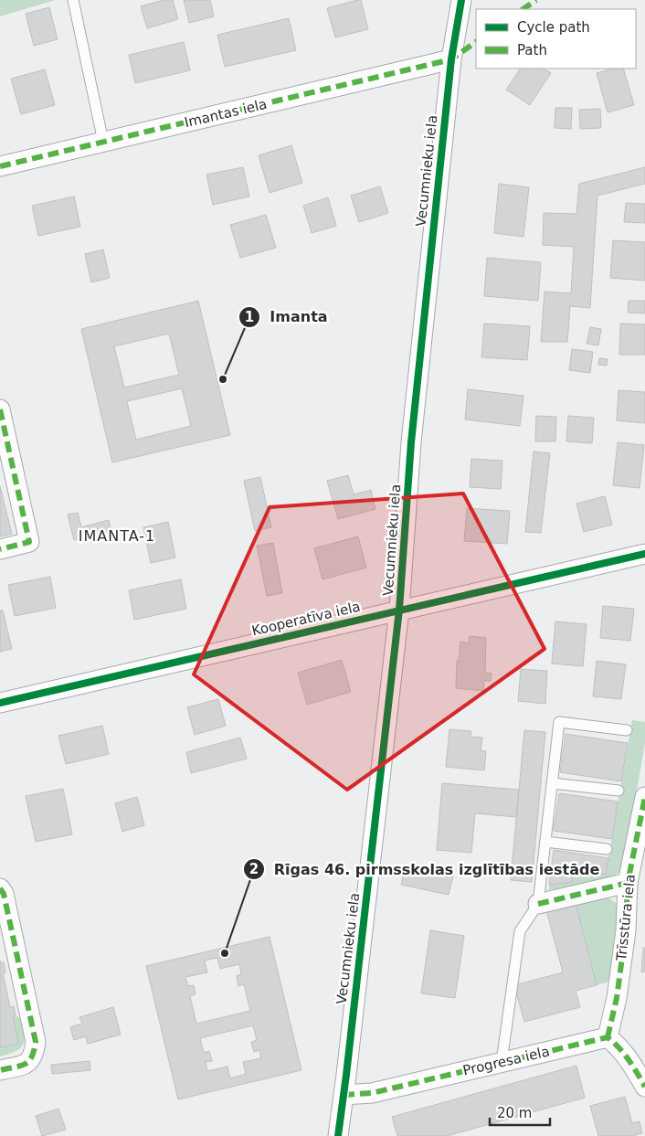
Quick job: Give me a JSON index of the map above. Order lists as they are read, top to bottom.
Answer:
{
  "streets": {
    "street": [
      "Imantas iela",
      "Vecumnieku iela",
      "Kooperatīva iela",
      "Trīsstūra iela",
      "Progresa iela"
    ]
  },
  "crossings": [
    ["Imantas iela", "Vecumnieku iela"],
    ["Vecumnieku iela", "Kooperatīva iela"],
    ["Vecumnieku iela", "Progresa iela"],
    ["Trīsstūra iela", "Progresa iela"]
  ],
  "districts": ["IMANTA-1"],
  "places": ["Imanta", "Rīgas 46. pirmsskolas izglītības iestāde"],
  "legend": ["Cycle path", "Path"],
  "scale_bar": "20 m"
}
